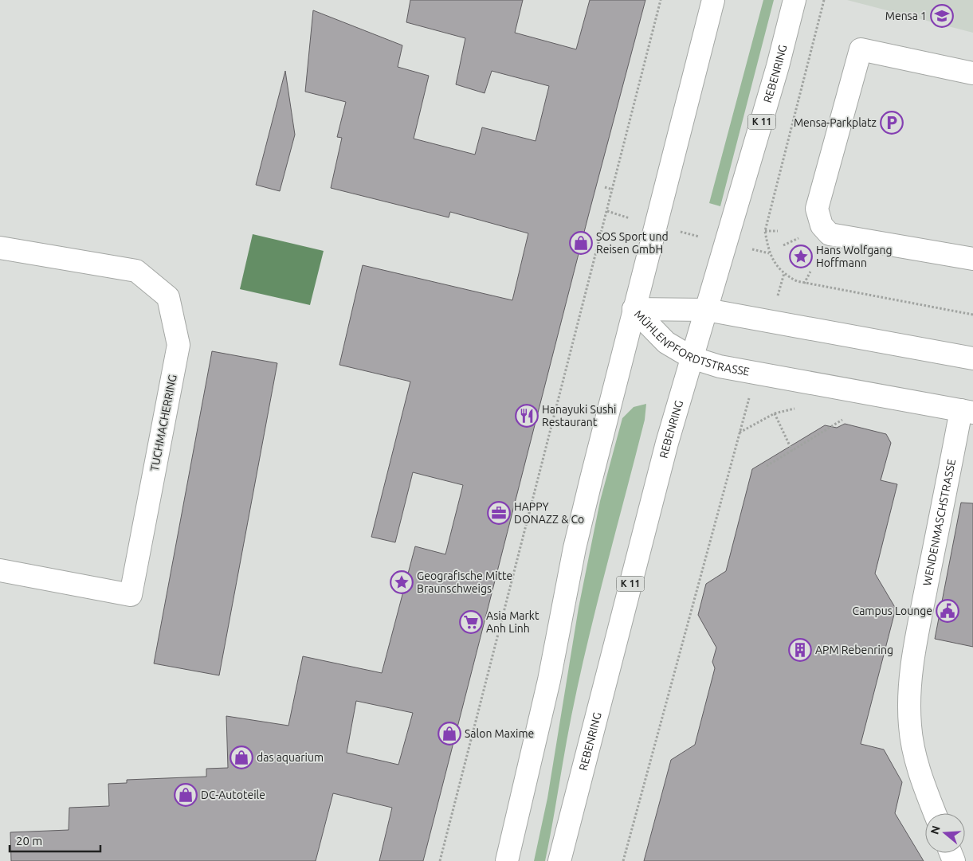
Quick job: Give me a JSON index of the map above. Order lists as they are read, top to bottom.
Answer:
{
  "streets": {
    "main road": [
      "REBENRING",
      "K 11",
      "MÜHLENPFORDTSTRASSE",
      "TUCHMACHERRING",
      "WENDENMASCHSTRASSE"
    ]
  },
  "crossings": [
    ["REBENRING", "MÜHLENPFORDTSTRASSE"],
    ["MÜHLENPFORDTSTRASSE", "WENDENMASCHSTRASSE"]
  ],
  "places": {
    "school or university": ["Mensa 1"],
    "parking": ["Mensa-Parkplatz"],
    "shop": [
      "SOS Sport und Reisen GmbH",
      "Salon Maxime",
      "das aquarium",
      "DC-Autoteile"
    ],
    "place": ["Hans Wolfgang Hoffmann", "Geografische Mitte Braunschweigs"],
    "restaurant": ["Hanayuki Sushi Restaurant"],
    "office": ["HAPPY DONAZZ & Co"],
    "public building": ["Campus Lounge"],
    "supermarket": ["Asia Markt Anh Linh"],
    "building": ["APM Rebenring"]
  },
  "scale_bar": "20 m",
  "north": "left"
}
